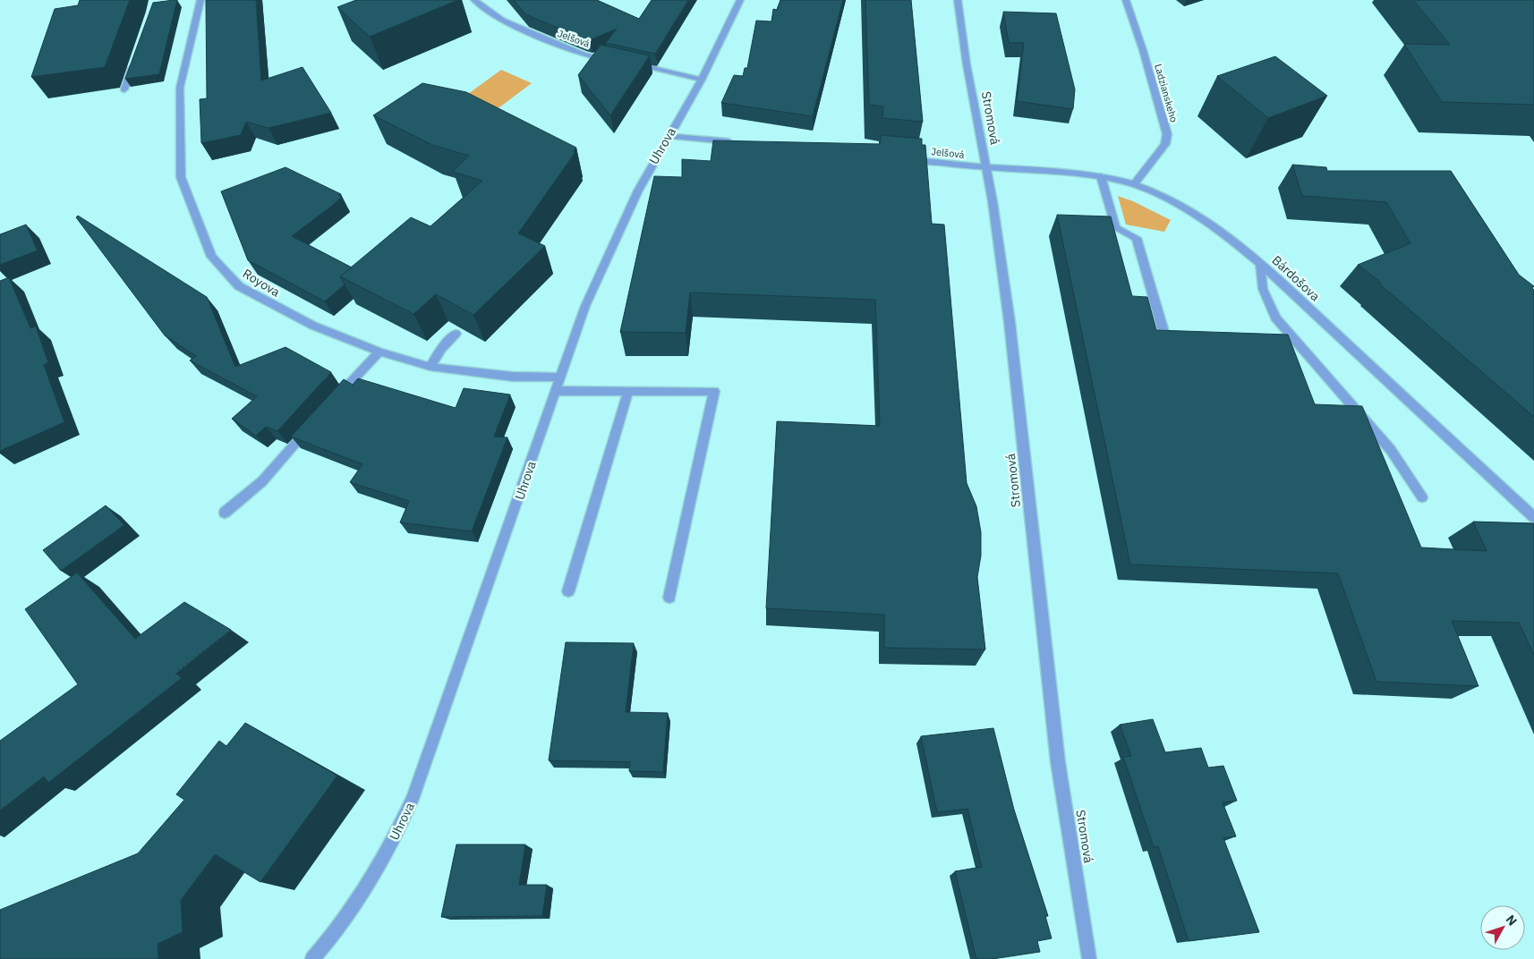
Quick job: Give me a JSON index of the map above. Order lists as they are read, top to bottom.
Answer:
{
  "streets": {
    "street": [
      "Jelšová",
      "Ladzianskeho",
      "Stromová",
      "Uhrova",
      "Bárdošova",
      "Royova"
    ]
  },
  "crossings": [
    ["Jelšová", "Stromová"],
    ["Jelšová", "Bárdošova"],
    ["Ladzianskeho", "Bárdošova"],
    ["Stromová", "Bárdošova"],
    ["Uhrova", "Royova"]
  ],
  "north": "top right"
}
